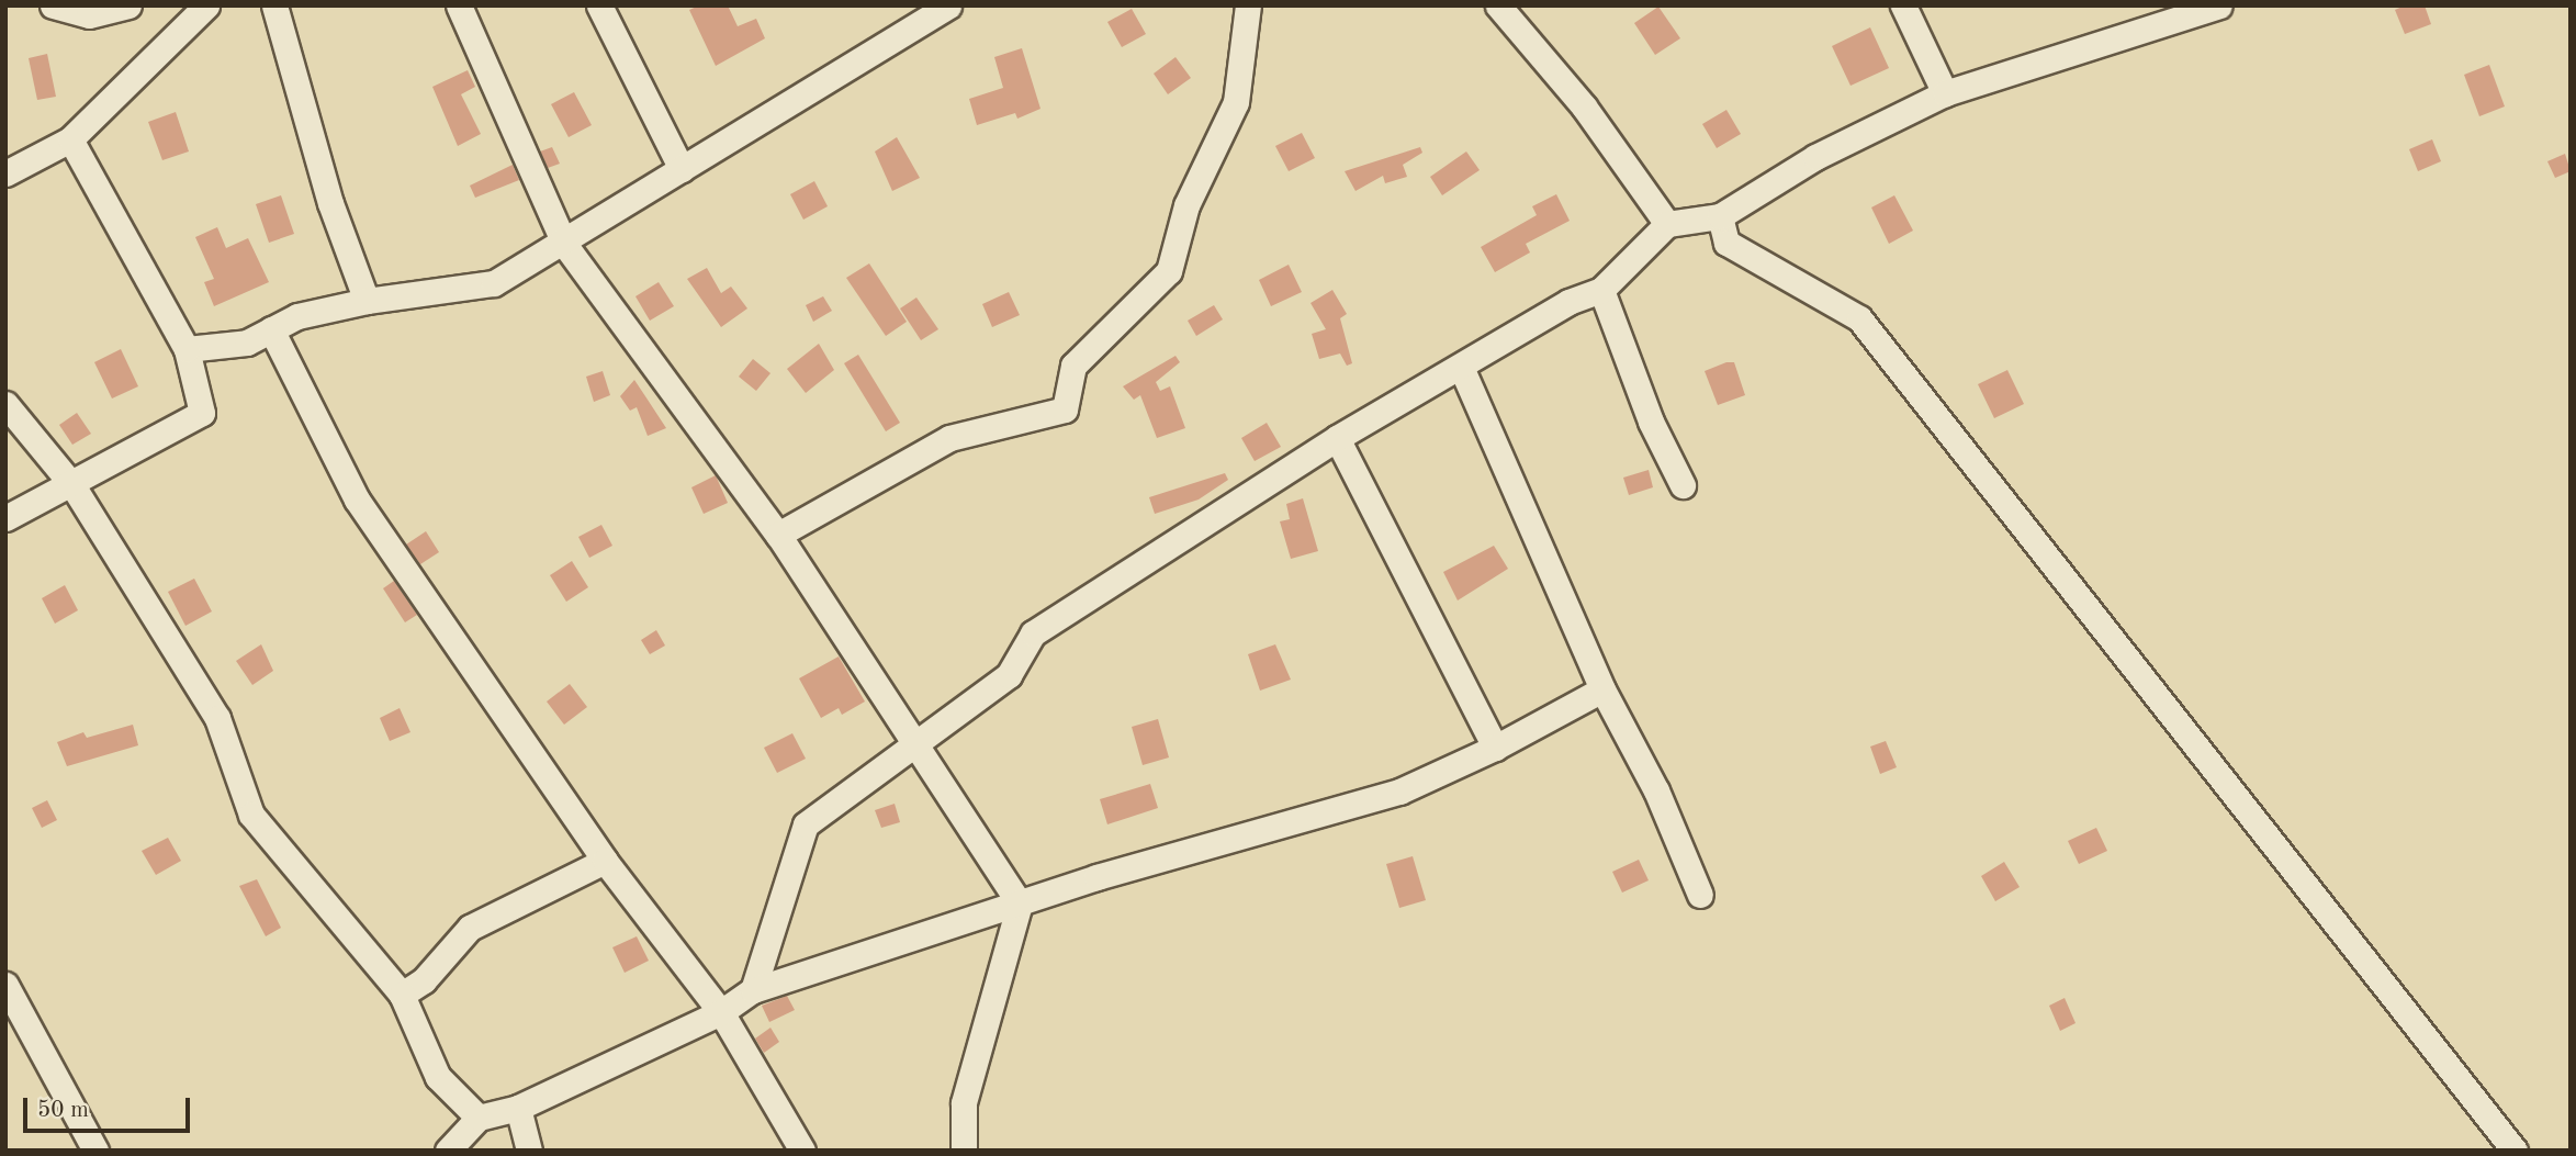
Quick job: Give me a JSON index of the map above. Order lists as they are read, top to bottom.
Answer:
{
  "scale_bar": "50 m"
}
